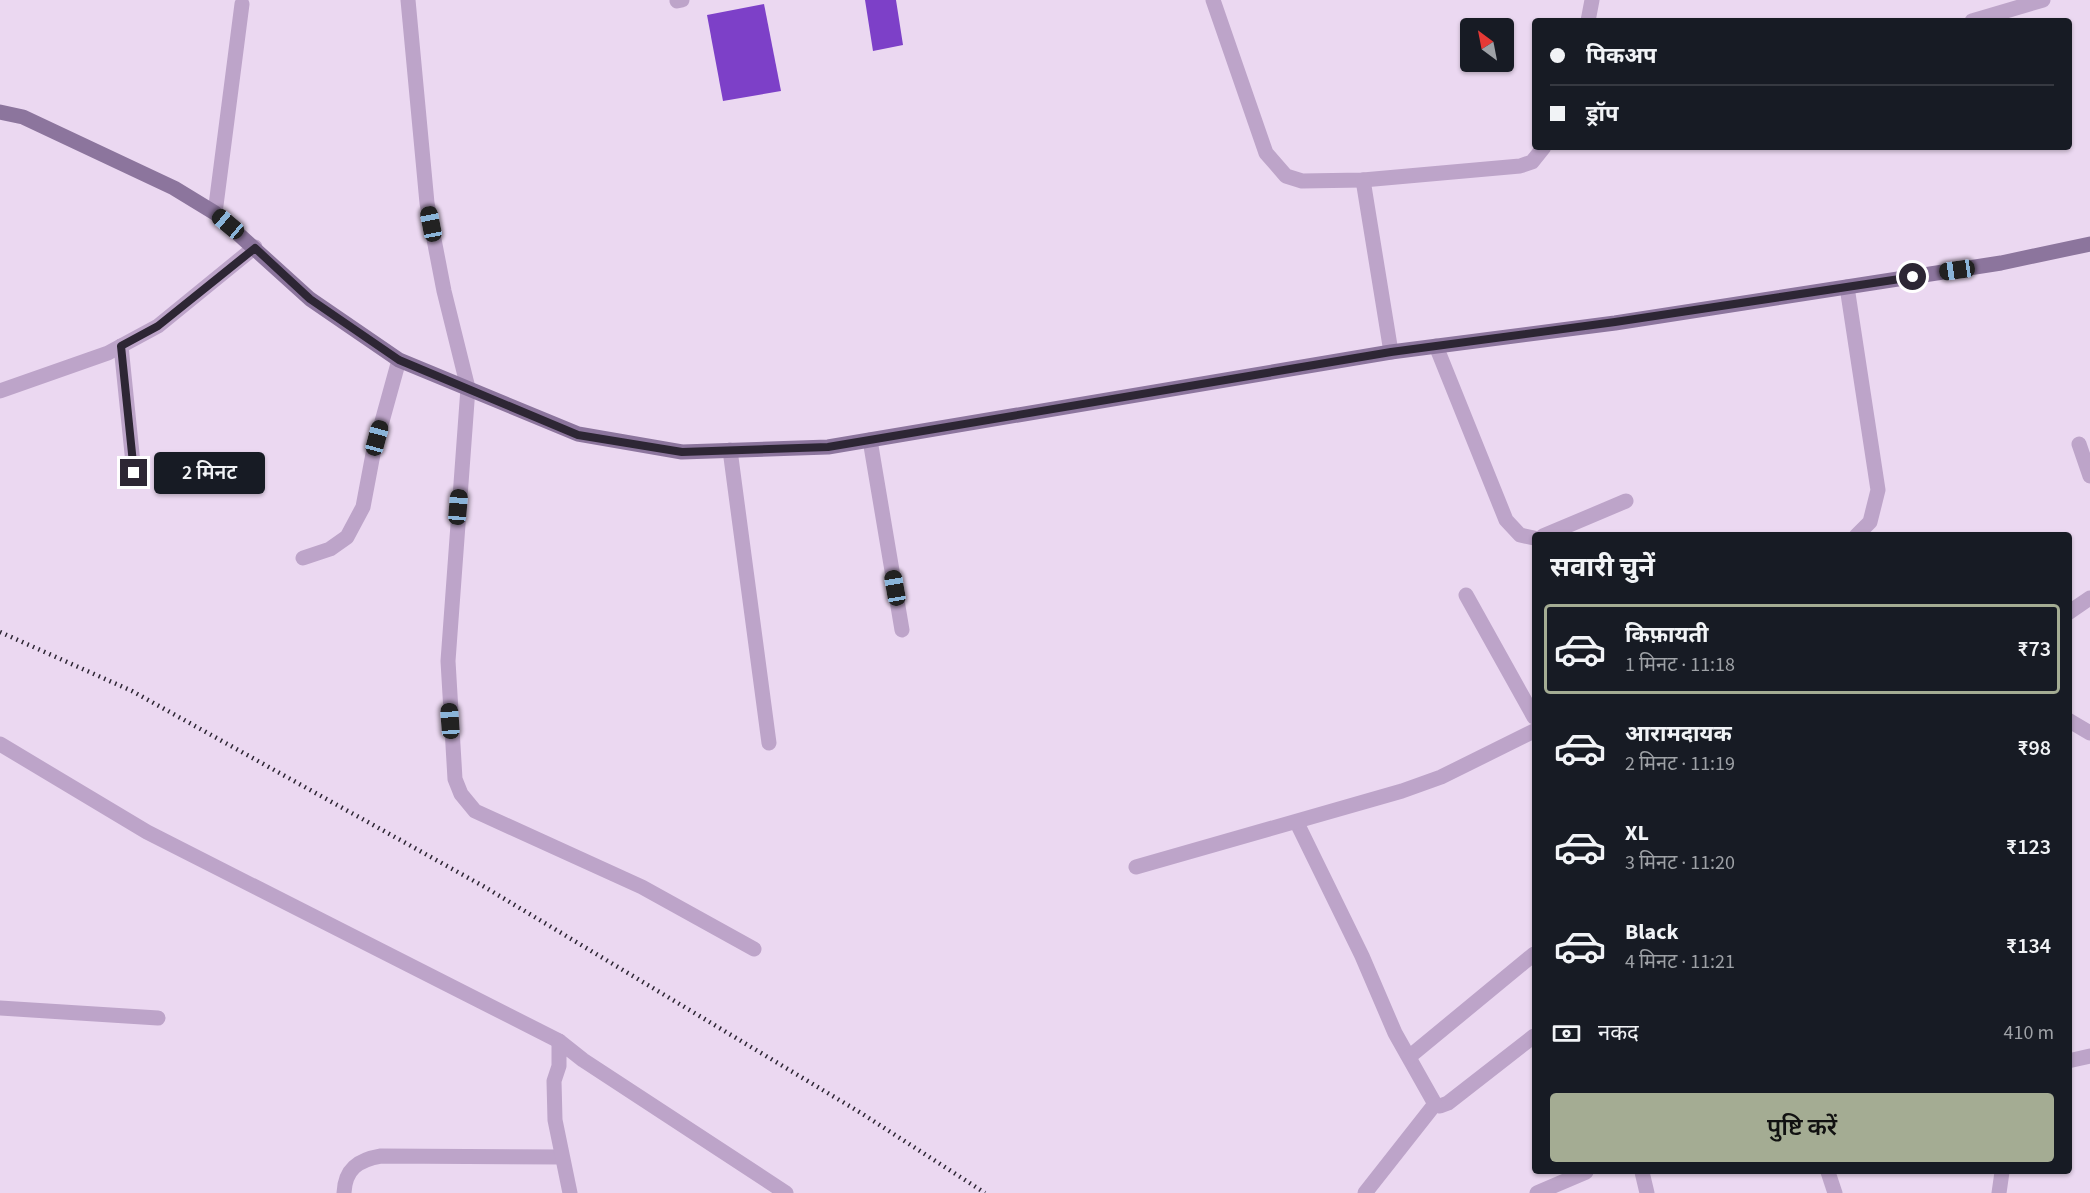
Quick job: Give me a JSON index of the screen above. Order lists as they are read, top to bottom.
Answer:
{
  "north": "top left",
  "page": {
    "banner": ["पिकअप", "ड्रॉप"],
    "bubble": "2 मिनट",
    "heading": "सवारी चुनें",
    "list": [
      {
        "name": "किफ़ायती",
        "note": "1 मिनट · 11:18",
        "value": "₹73"
      },
      {
        "name": "आरामदायक",
        "note": "2 मिनट · 11:19",
        "value": "₹98"
      },
      {
        "name": "XL",
        "note": "3 मिनट · 11:20",
        "value": "₹123"
      },
      {
        "name": "Black",
        "note": "4 मिनट · 11:21",
        "value": "₹134"
      }
    ],
    "pay": ["नकद", "410 m"],
    "buttons": "पुष्टि करें"
  }
}
